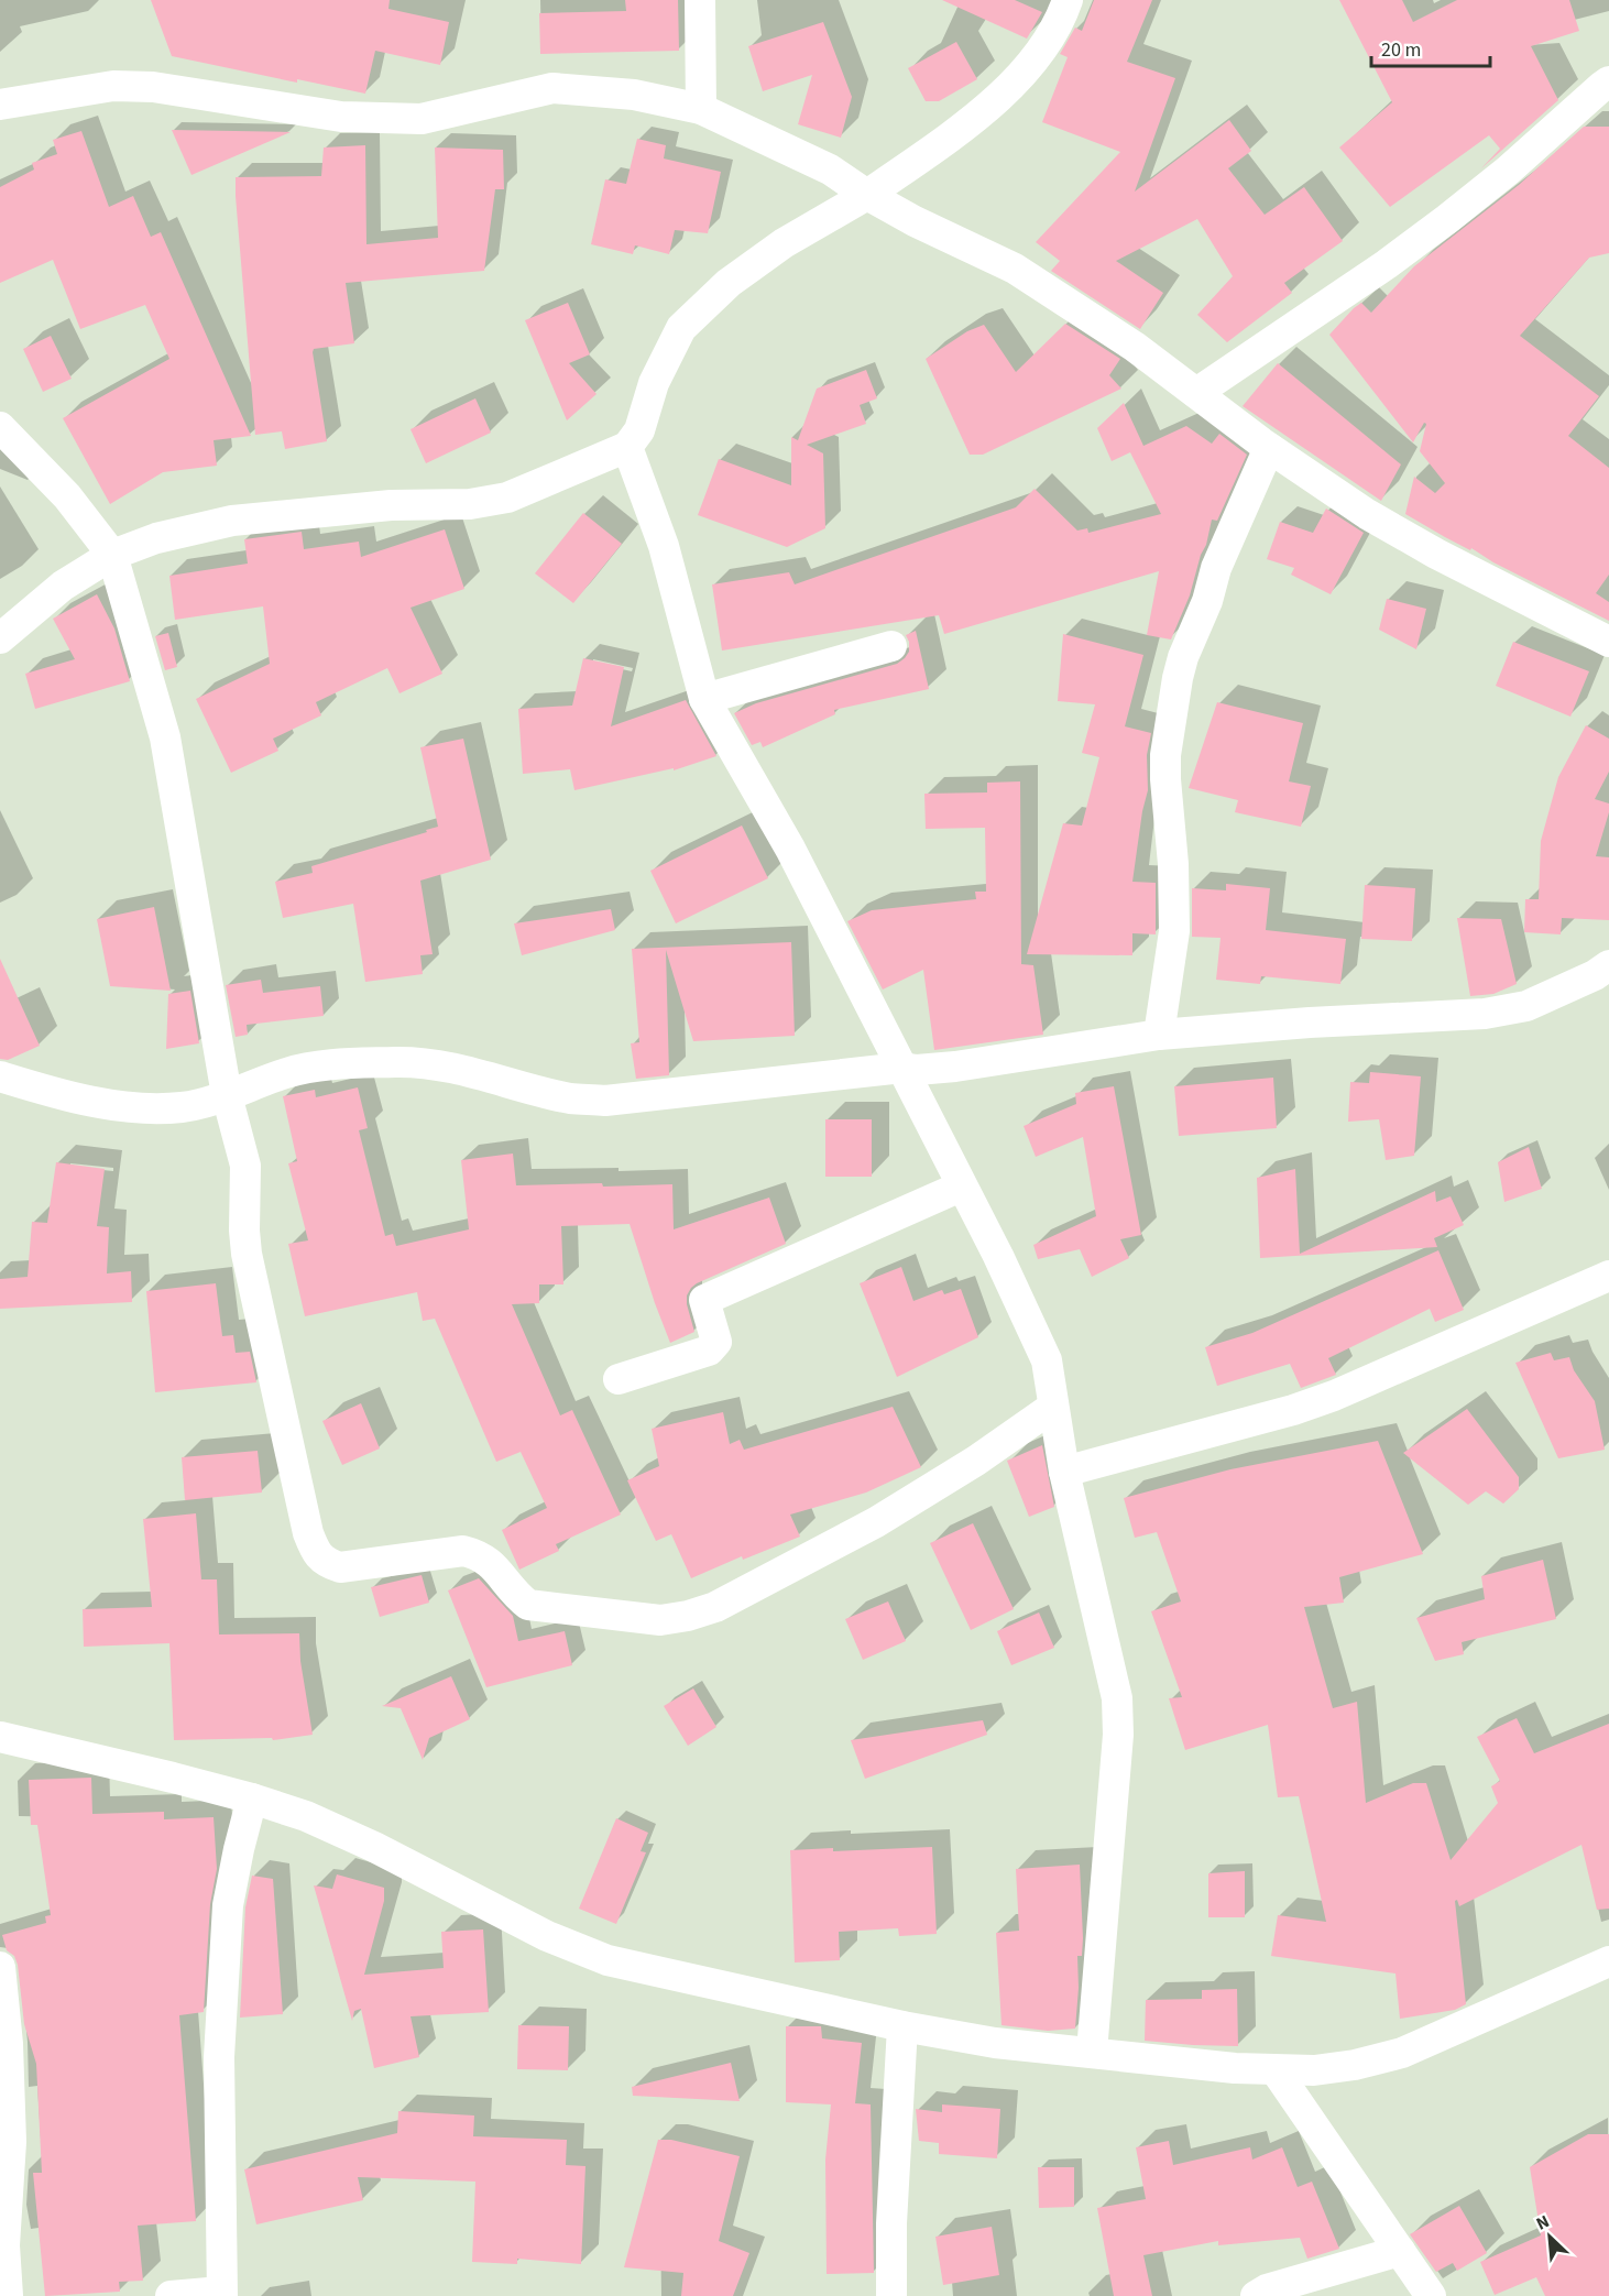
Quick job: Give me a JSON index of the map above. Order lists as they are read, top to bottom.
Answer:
{
  "scale_bar": "20 m",
  "north": "top left"
}
